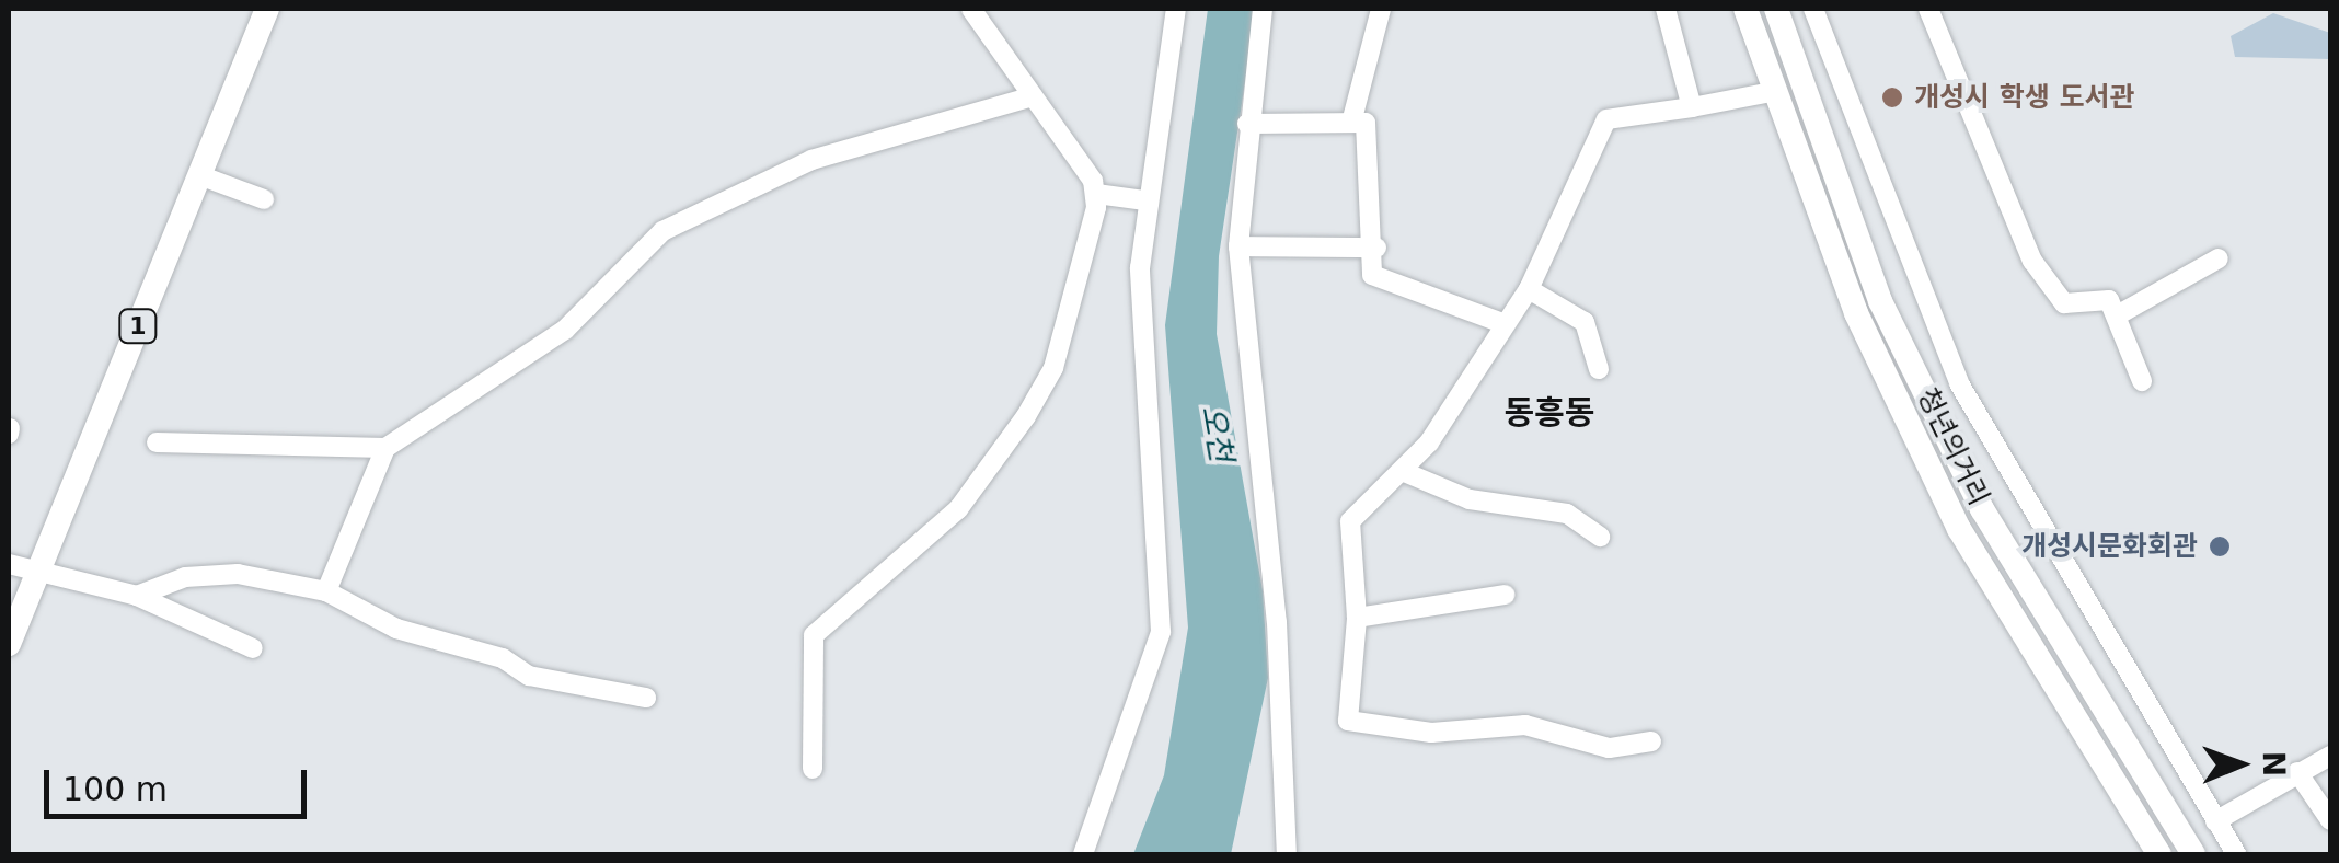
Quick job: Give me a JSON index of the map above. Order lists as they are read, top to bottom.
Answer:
{
  "streets": {
    "main road": ["1", "청년의거리"]
  },
  "districts": ["동흥동"],
  "water": ["오천"],
  "places": ["개성시 학생 도서관", "개성시문화회관"],
  "scale_bar": "100 m",
  "north": "right"
}
